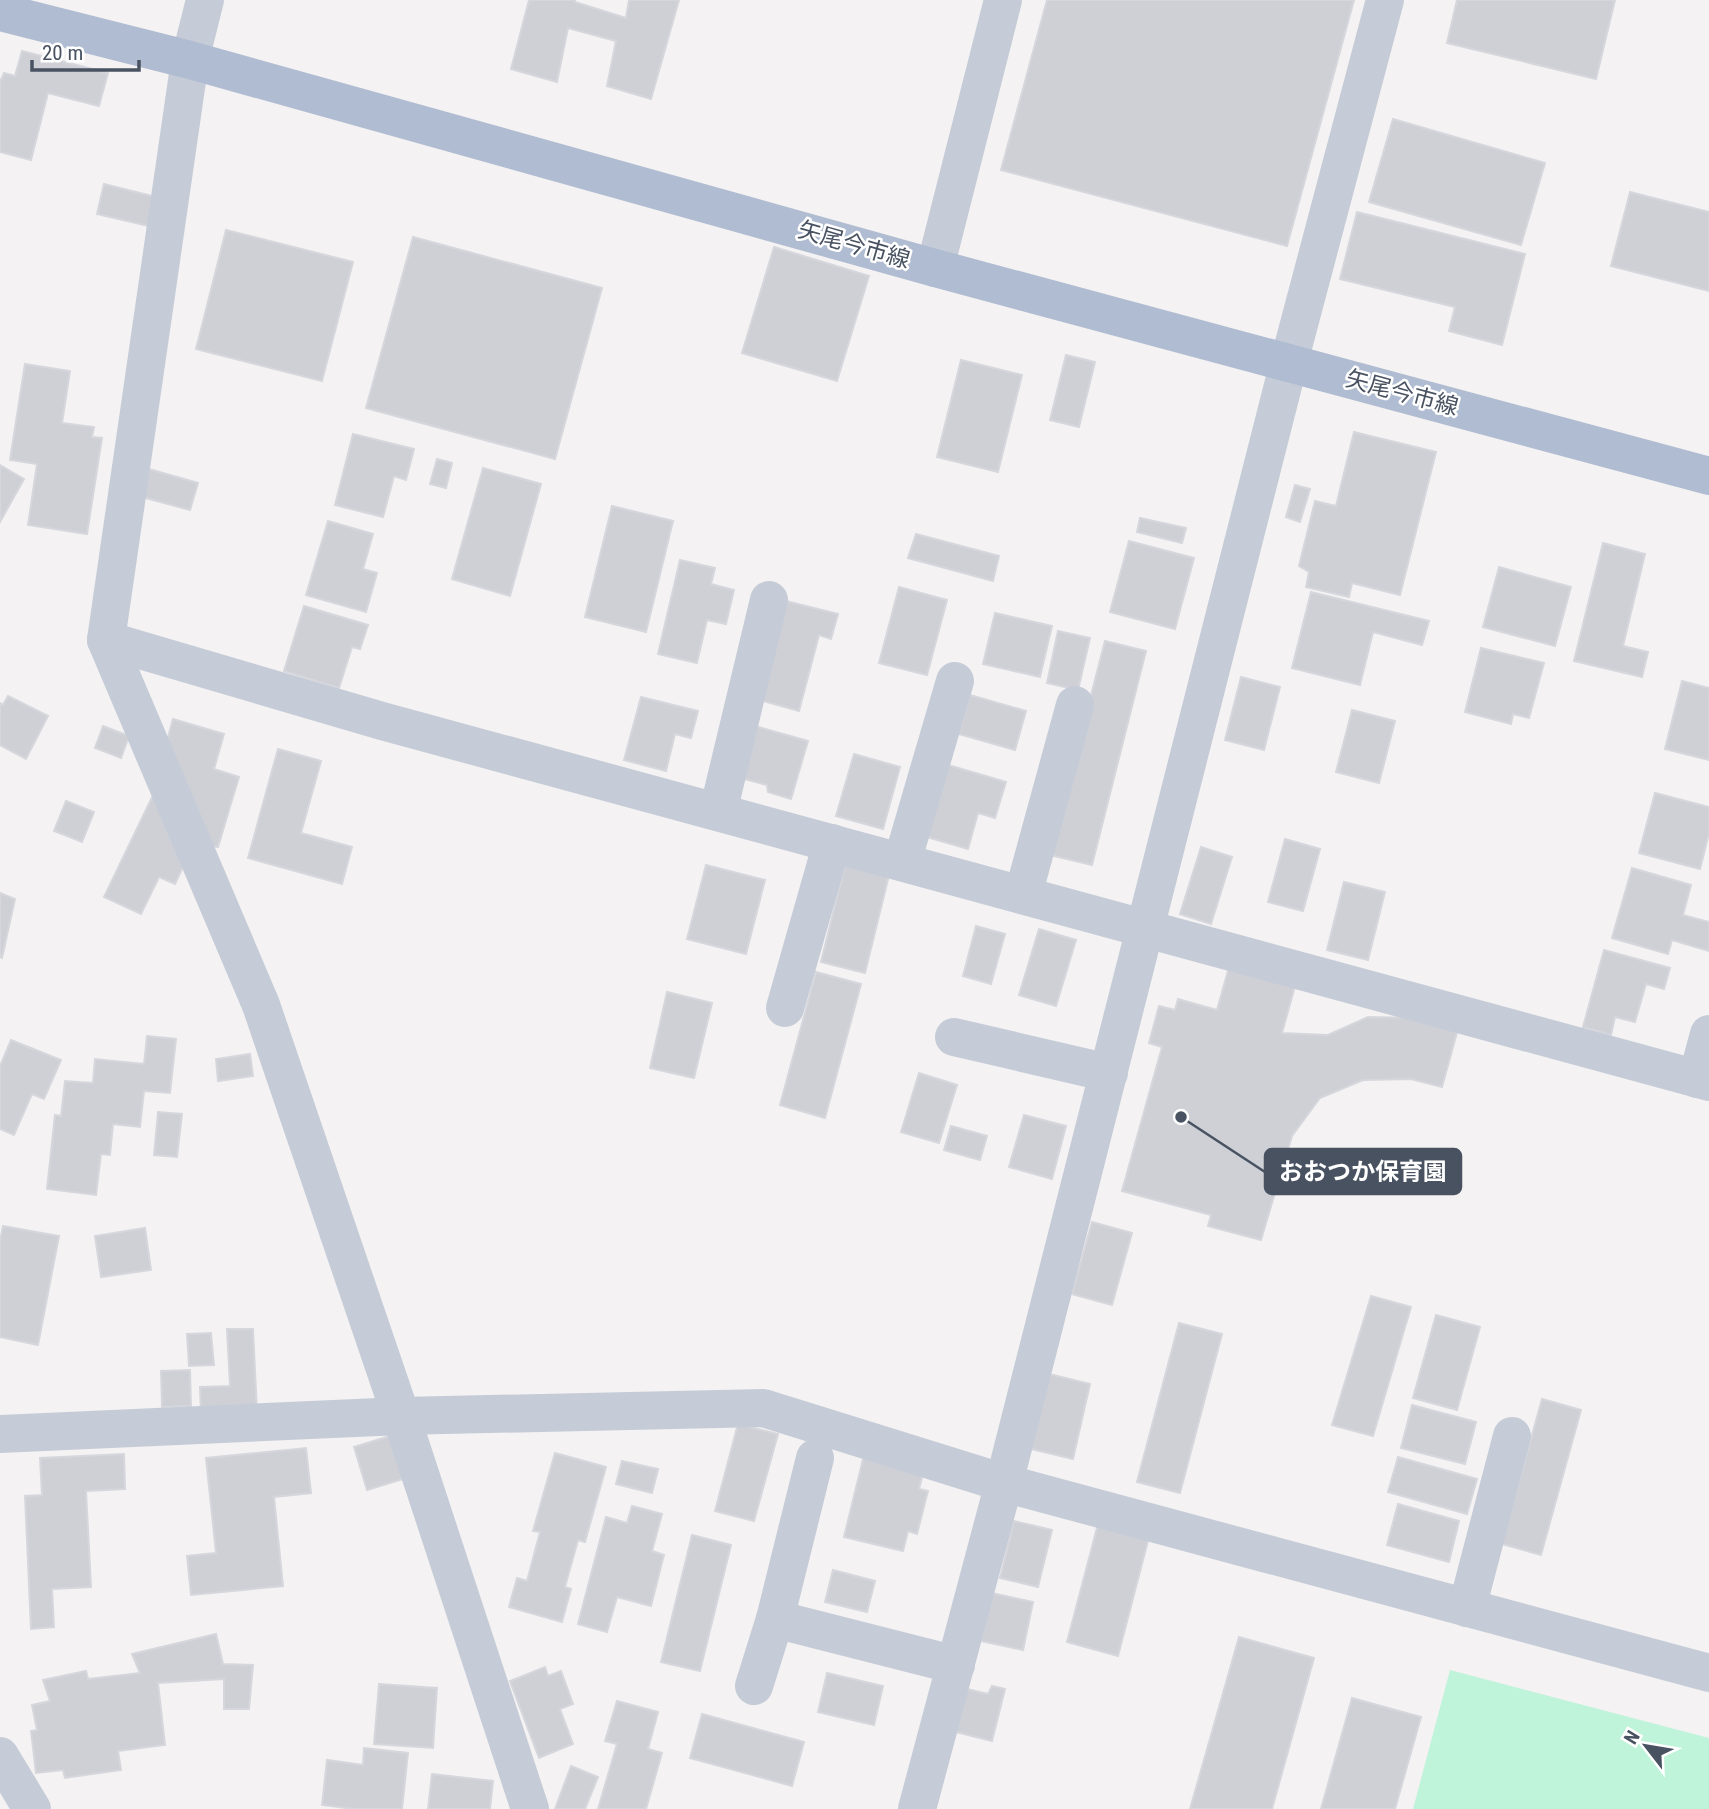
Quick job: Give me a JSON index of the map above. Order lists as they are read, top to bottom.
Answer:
{
  "streets": {
    "main road": ["矢尾今市線"]
  },
  "places": ["おおつか保育園"],
  "scale_bar": "20 m",
  "north": "top left"
}
